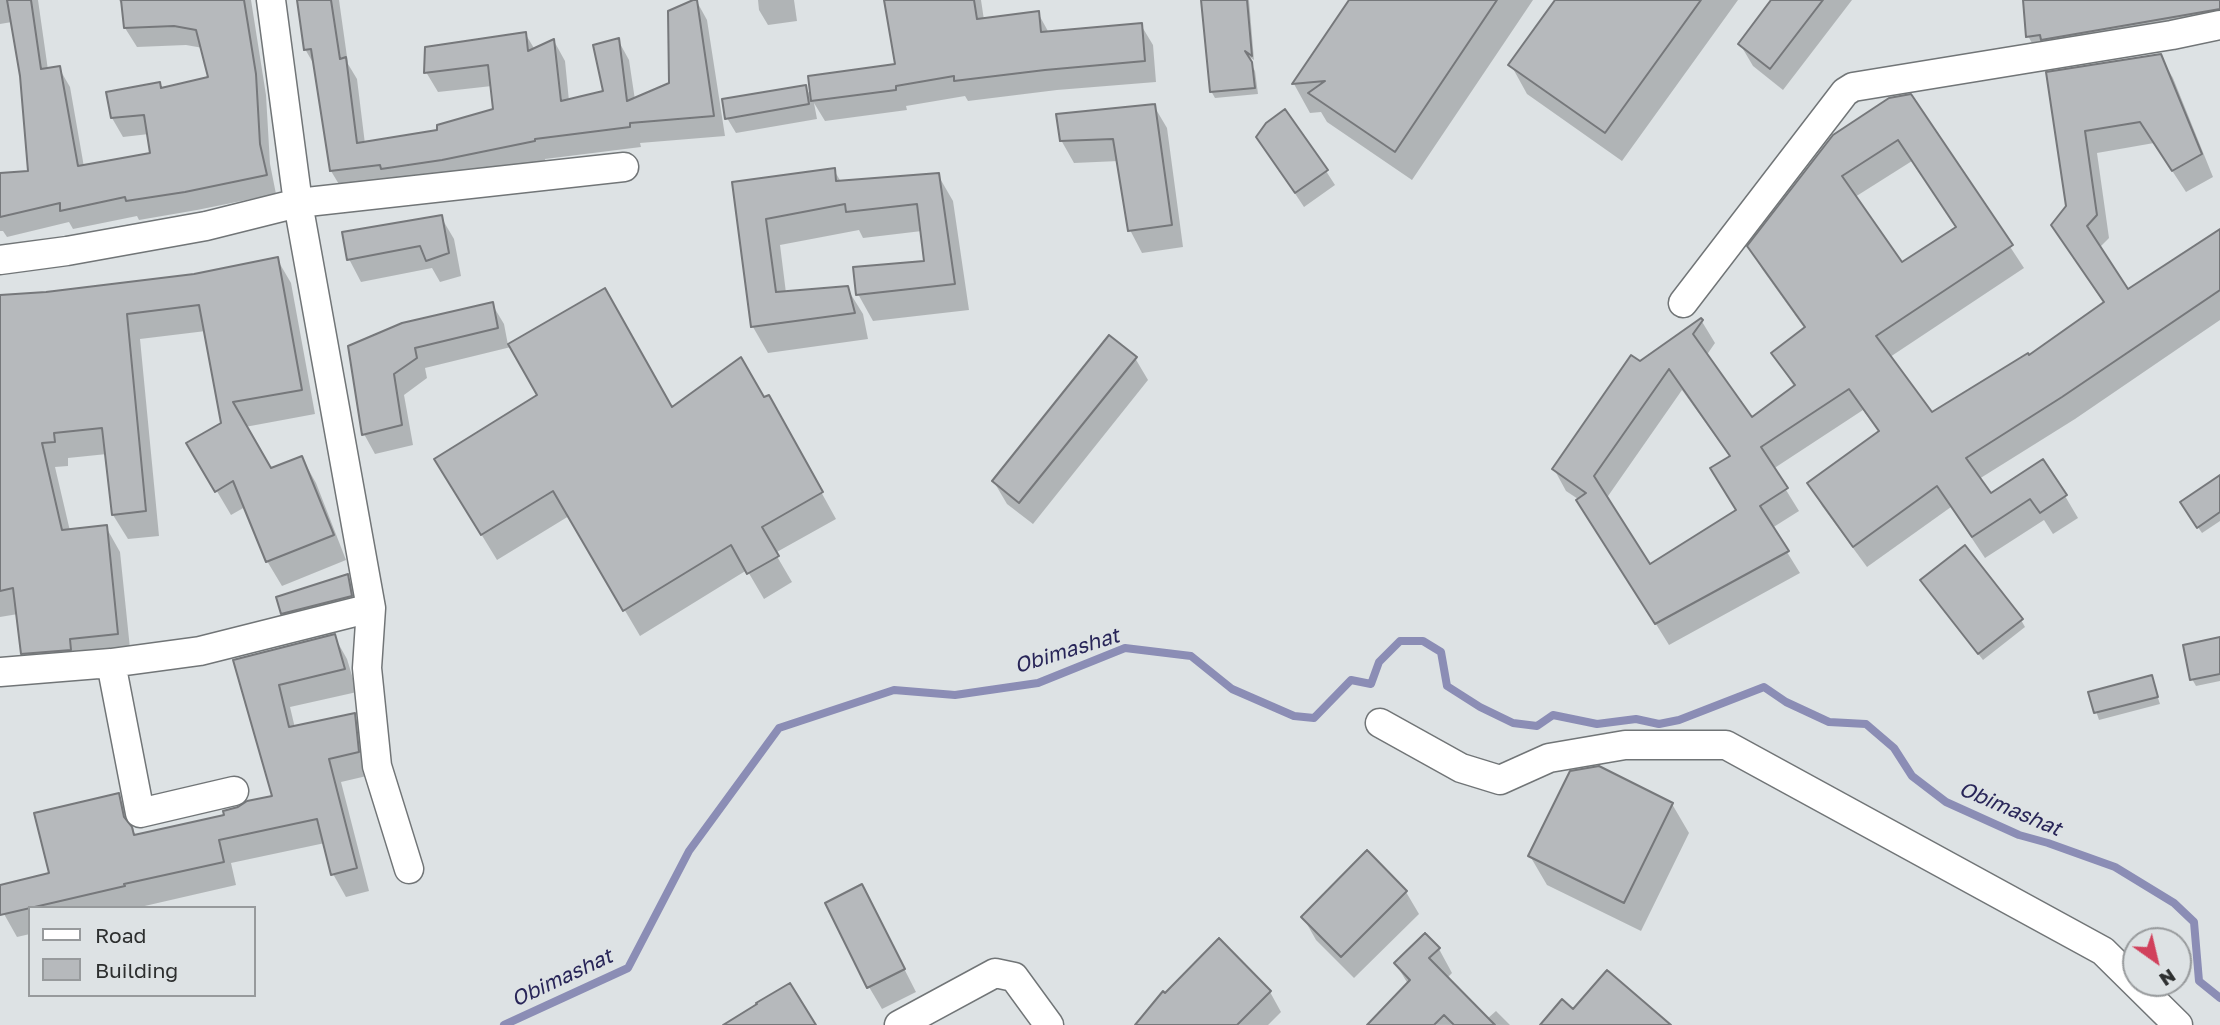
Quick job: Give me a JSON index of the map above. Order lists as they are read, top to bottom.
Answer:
{
  "water": ["Obimashat"],
  "legend": ["Road", "Building"],
  "north": "bottom right"
}
